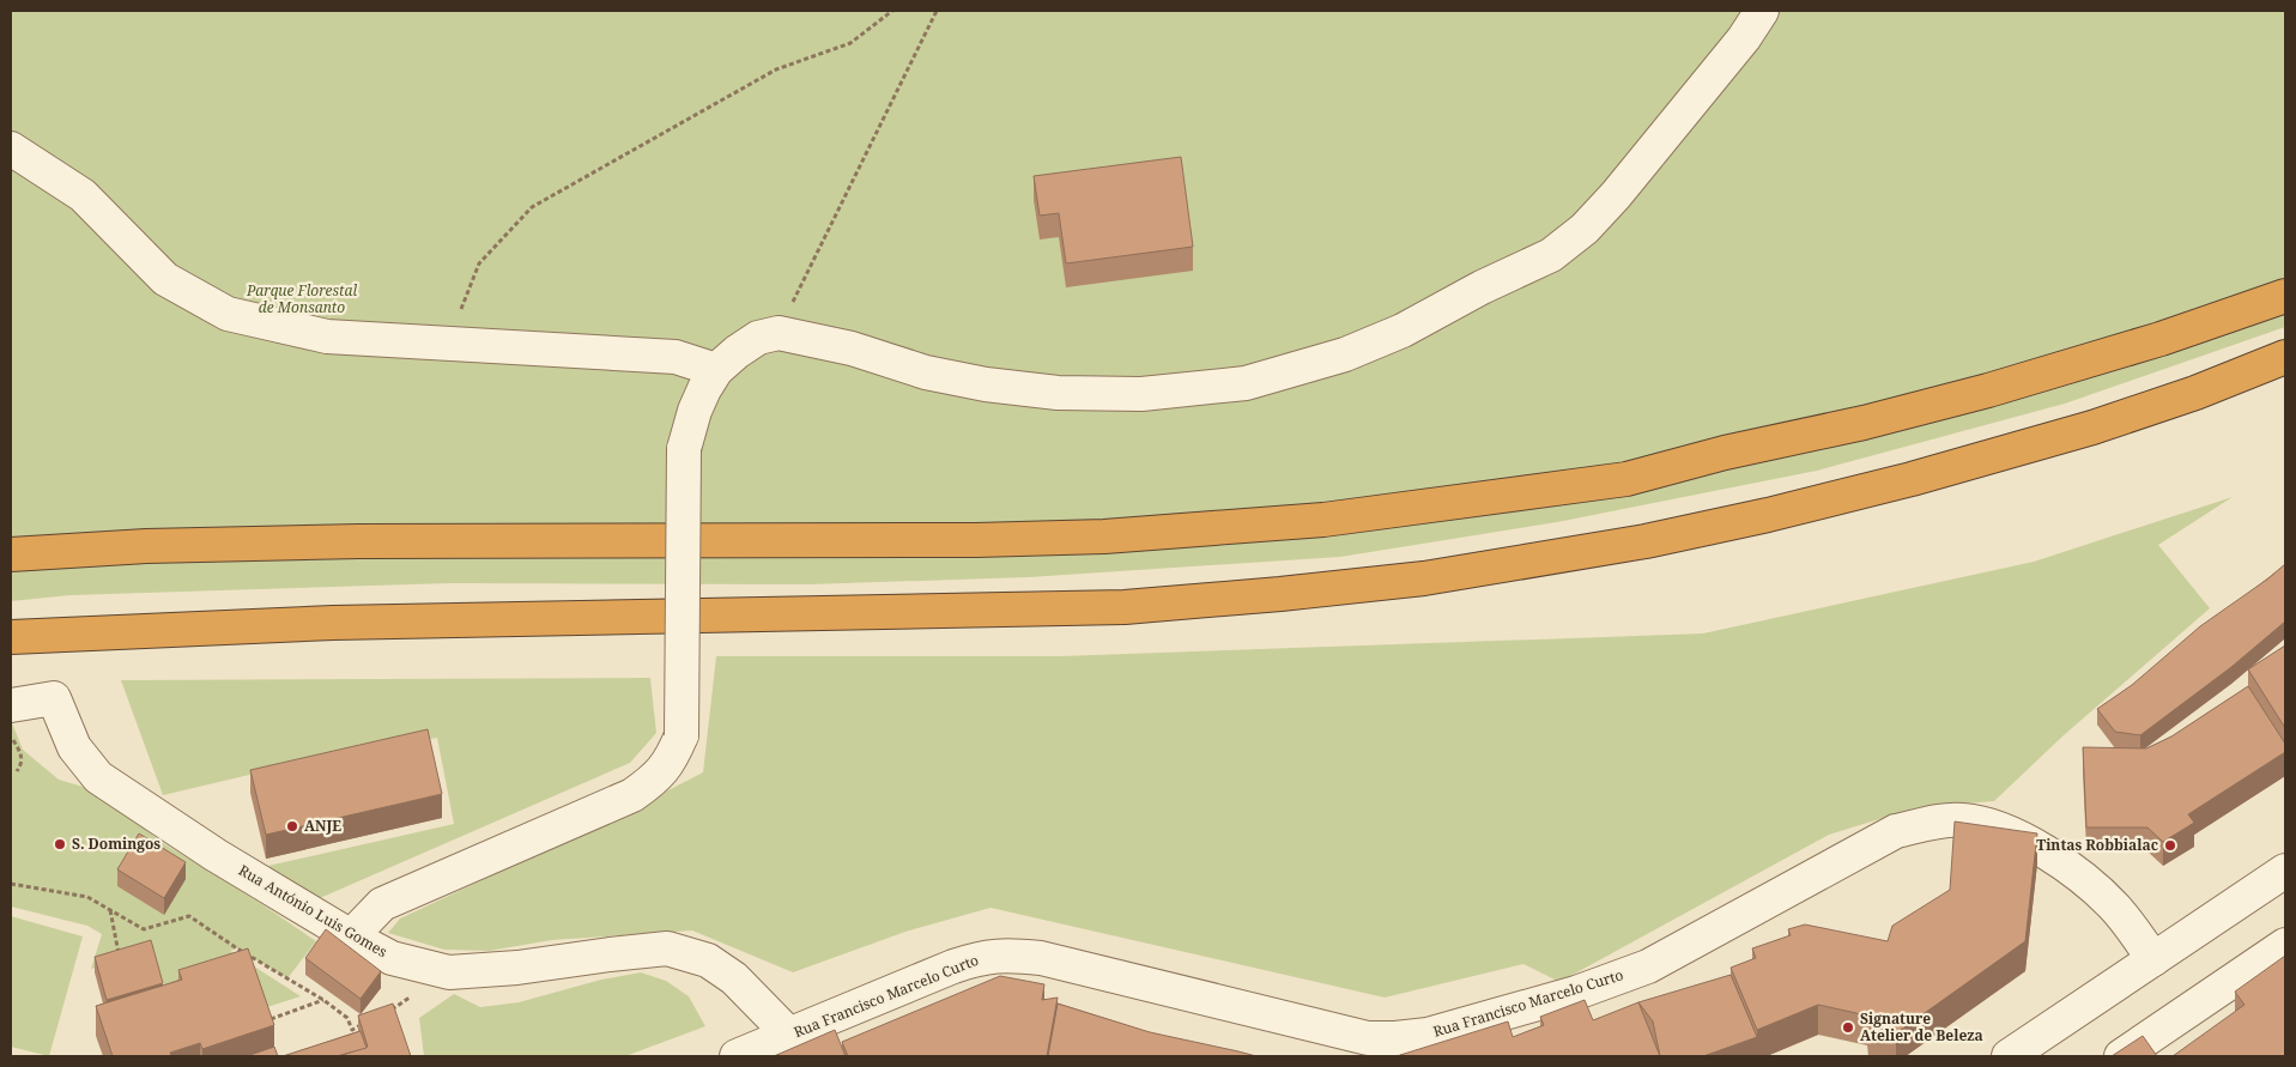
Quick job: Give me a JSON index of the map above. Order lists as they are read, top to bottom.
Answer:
{
  "streets": {
    "street": ["Rua António Luis Gomes", "Rua Francisco Marcelo Curto"]
  },
  "crossings": [
    ["Rua António Luis Gomes", "Rua Francisco Marcelo Curto"]
  ],
  "parks": ["Parque Florestal de Monsanto"],
  "places": [
    "ANJE",
    "S. Domingos",
    "Tintas Robbialac",
    "Signature Atelier de Beleza"
  ]
}
